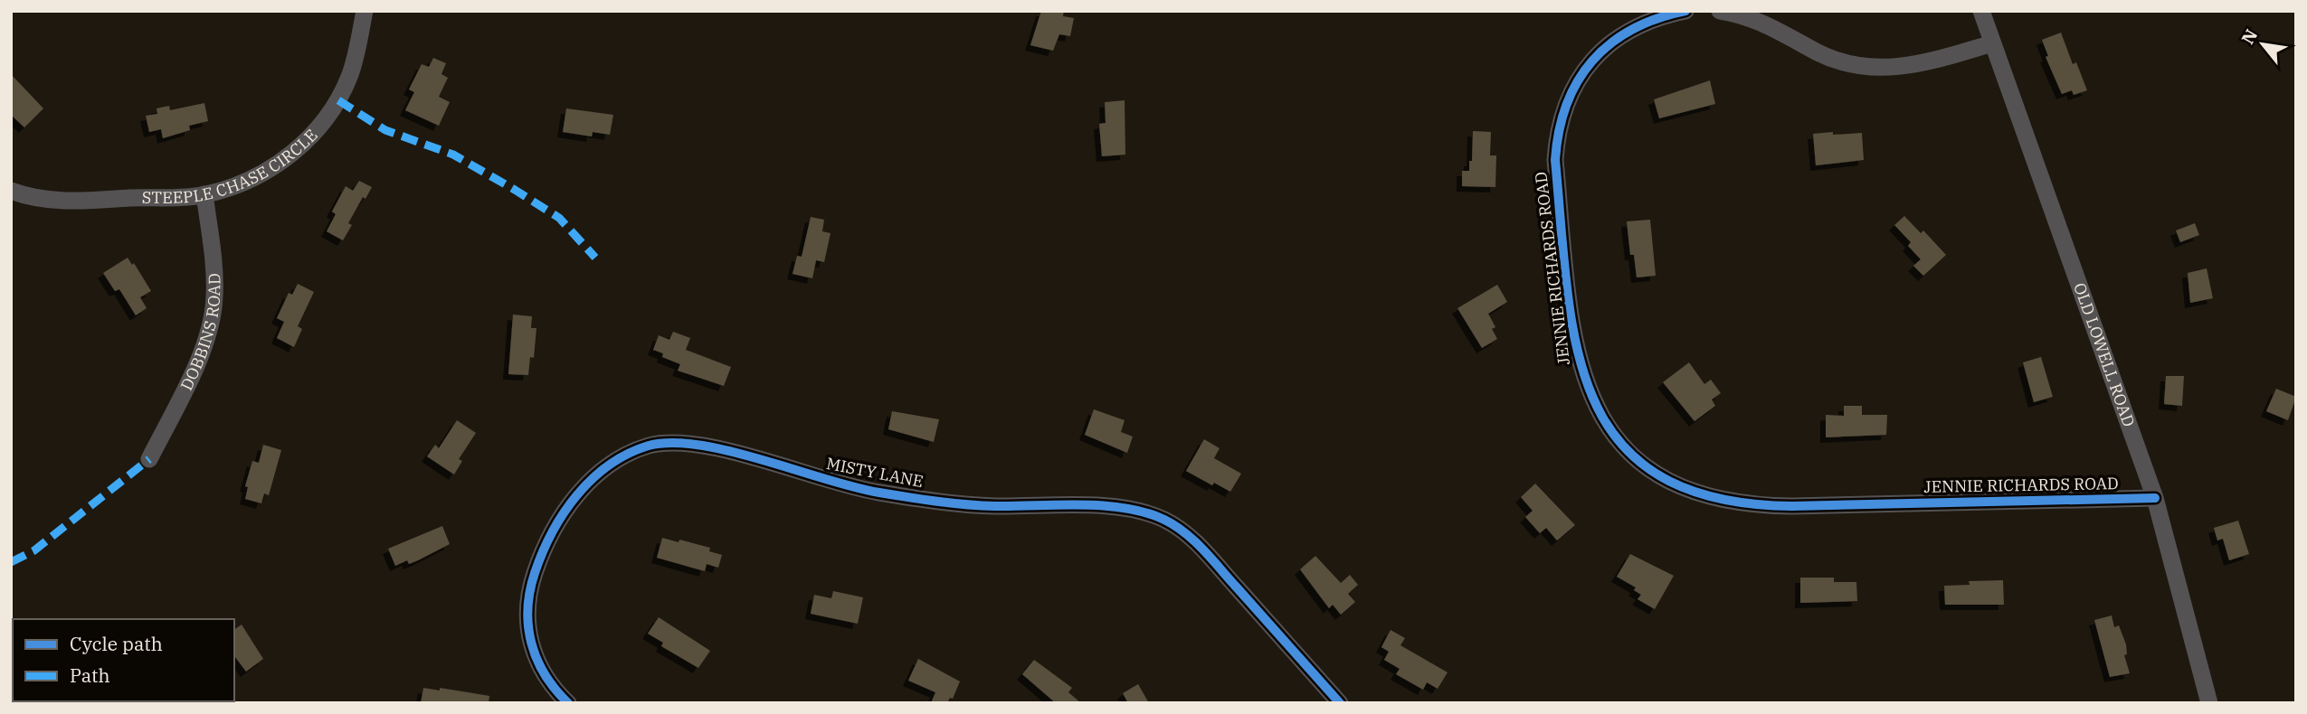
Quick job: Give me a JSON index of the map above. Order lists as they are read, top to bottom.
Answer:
{
  "streets": {
    "street": [
      "STEEPLE CHASE CIRCLE",
      "JENNIE RICHARDS ROAD",
      "DOBBINS ROAD",
      "OLD LOWELL ROAD",
      "MISTY LANE"
    ]
  },
  "crossings": [
    ["STEEPLE CHASE CIRCLE", "DOBBINS ROAD"],
    ["JENNIE RICHARDS ROAD", "OLD LOWELL ROAD"]
  ],
  "legend": ["Cycle path", "Path"],
  "north": "top left"
}
